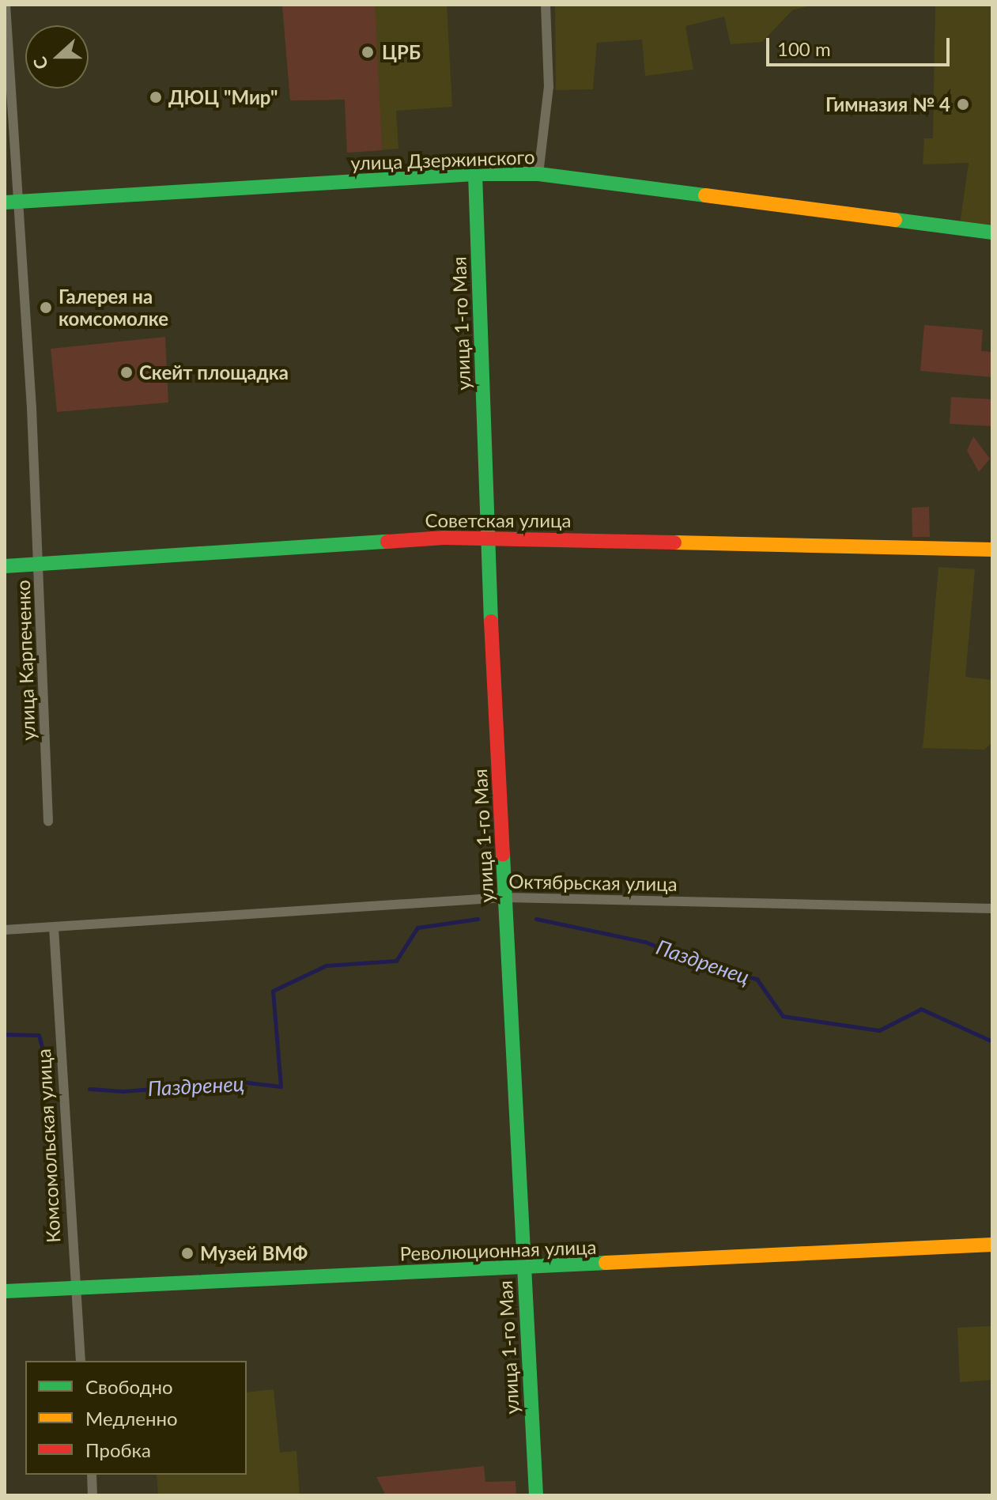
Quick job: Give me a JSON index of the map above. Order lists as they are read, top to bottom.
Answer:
{
  "streets": {
    "main road": [
      "улица Дзержинского",
      "улица 1-го Мая",
      "Советская улица",
      "Революционная улица"
    ],
    "street": ["улица Карпеченко", "Октябрьская улица", "Комсомольская улица"]
  },
  "crossings": [
    ["улица Дзержинского", "улица 1-го Мая"],
    ["улица Дзержинского", "улица Карпеченко"],
    ["улица 1-го Мая", "Советская улица"],
    ["улица 1-го Мая", "Октябрьская улица"],
    ["улица 1-го Мая", "Революционная улица"],
    ["Советская улица", "улица Карпеченко"],
    ["Октябрьская улица", "Комсомольская улица"],
    ["Комсомольская улица", "Революционная улица"]
  ],
  "water": ["Паздренец"],
  "places": [
    "ЦРБ",
    "ДЮЦ \"Мир\"",
    "Гимназия № 4",
    "Галерея на комсомолке",
    "Скейт площадка",
    "Музей ВМФ"
  ],
  "legend": ["Свободно", "Медленно", "Пробка"],
  "scale_bar": "100 m",
  "north": "left"
}
